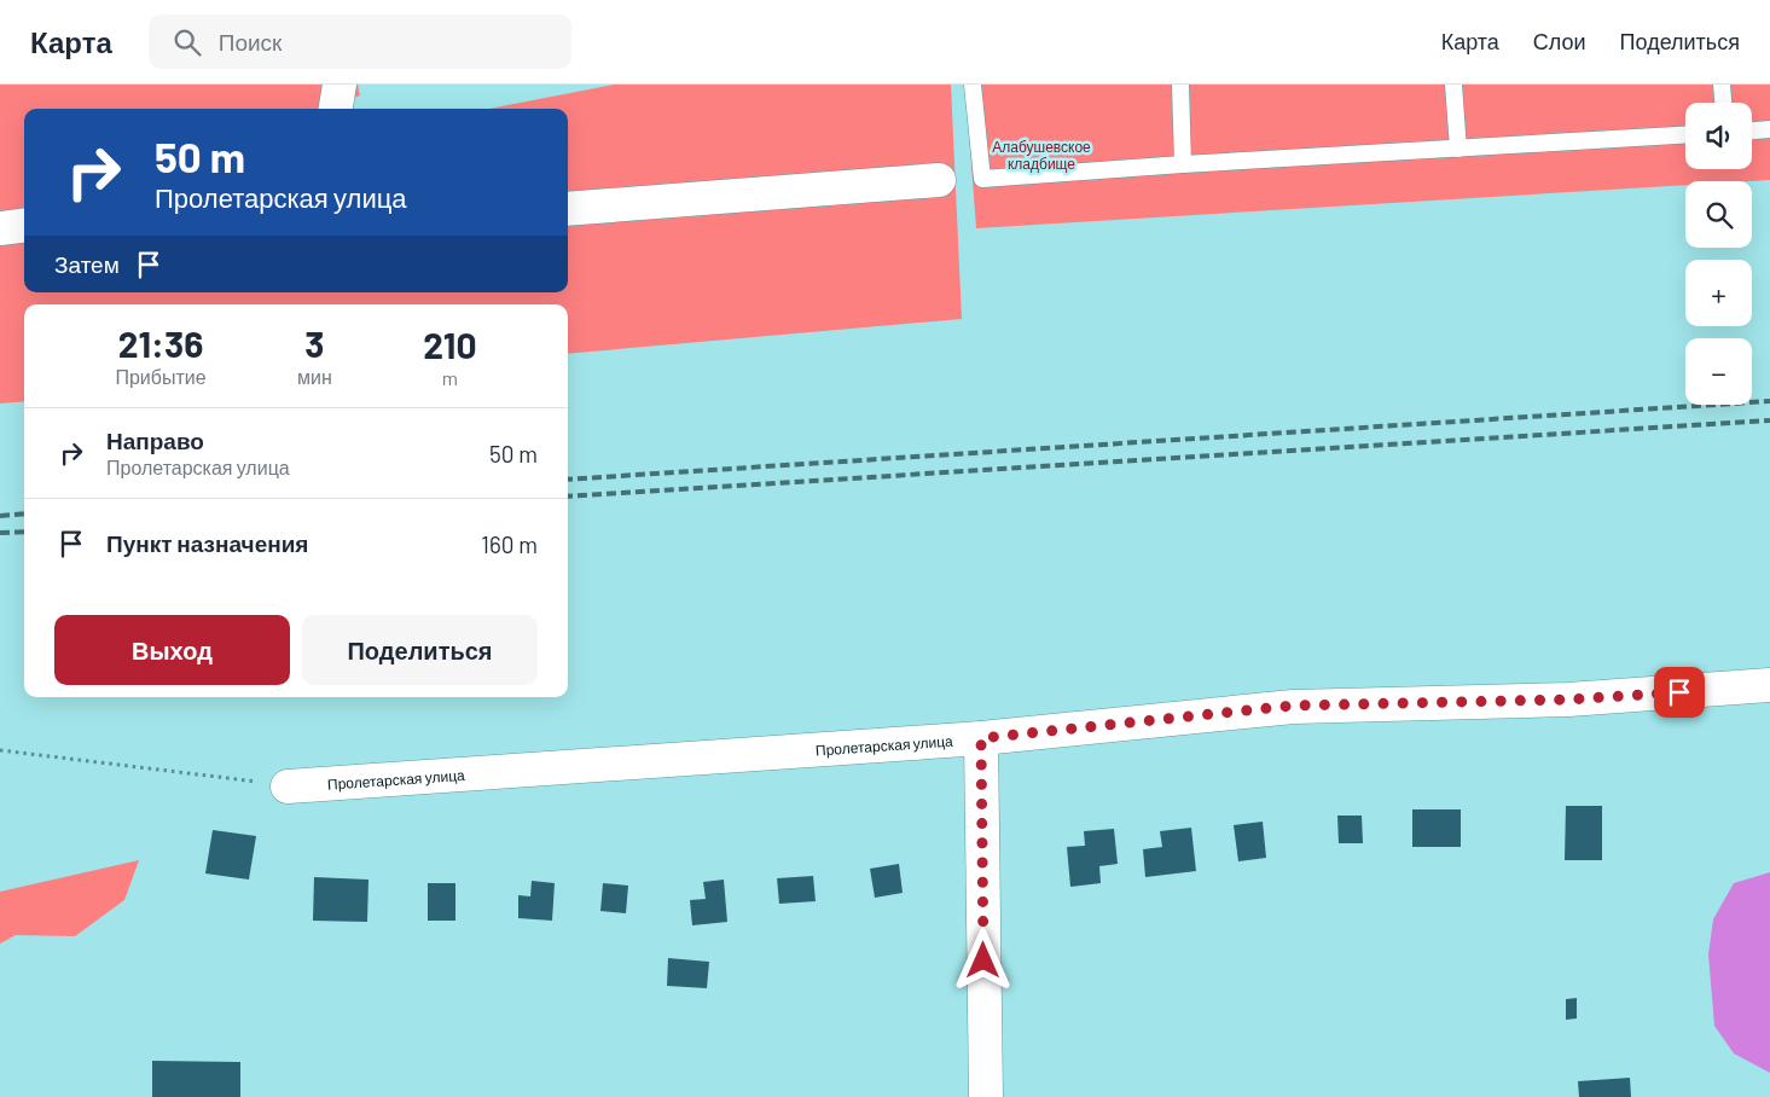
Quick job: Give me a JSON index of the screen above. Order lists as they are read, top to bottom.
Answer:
{
  "streets": {
    "street": ["Пролетарская улица"]
  },
  "parks": ["Алабушевское кладбище"],
  "page": {
    "header": "Карта",
    "search": "Поиск",
    "nav": ["Карта", "Слои", "Поделиться"],
    "map_buttons": ["+", "−"],
    "turn": ["50 m", "Пролетарская улица"],
    "then": "Затем",
    "eta": [
      "21:36",
      "Прибытие",
      "3",
      "мин",
      "210",
      "m"
    ],
    "list": [
      {
        "name": "Направо",
        "note": "Пролетарская улица",
        "value": "50 m"
      },
      {
        "name": "Пункт назначения",
        "value": "160 m"
      }
    ],
    "buttons": ["Выход", "Поделиться"]
  }
}
